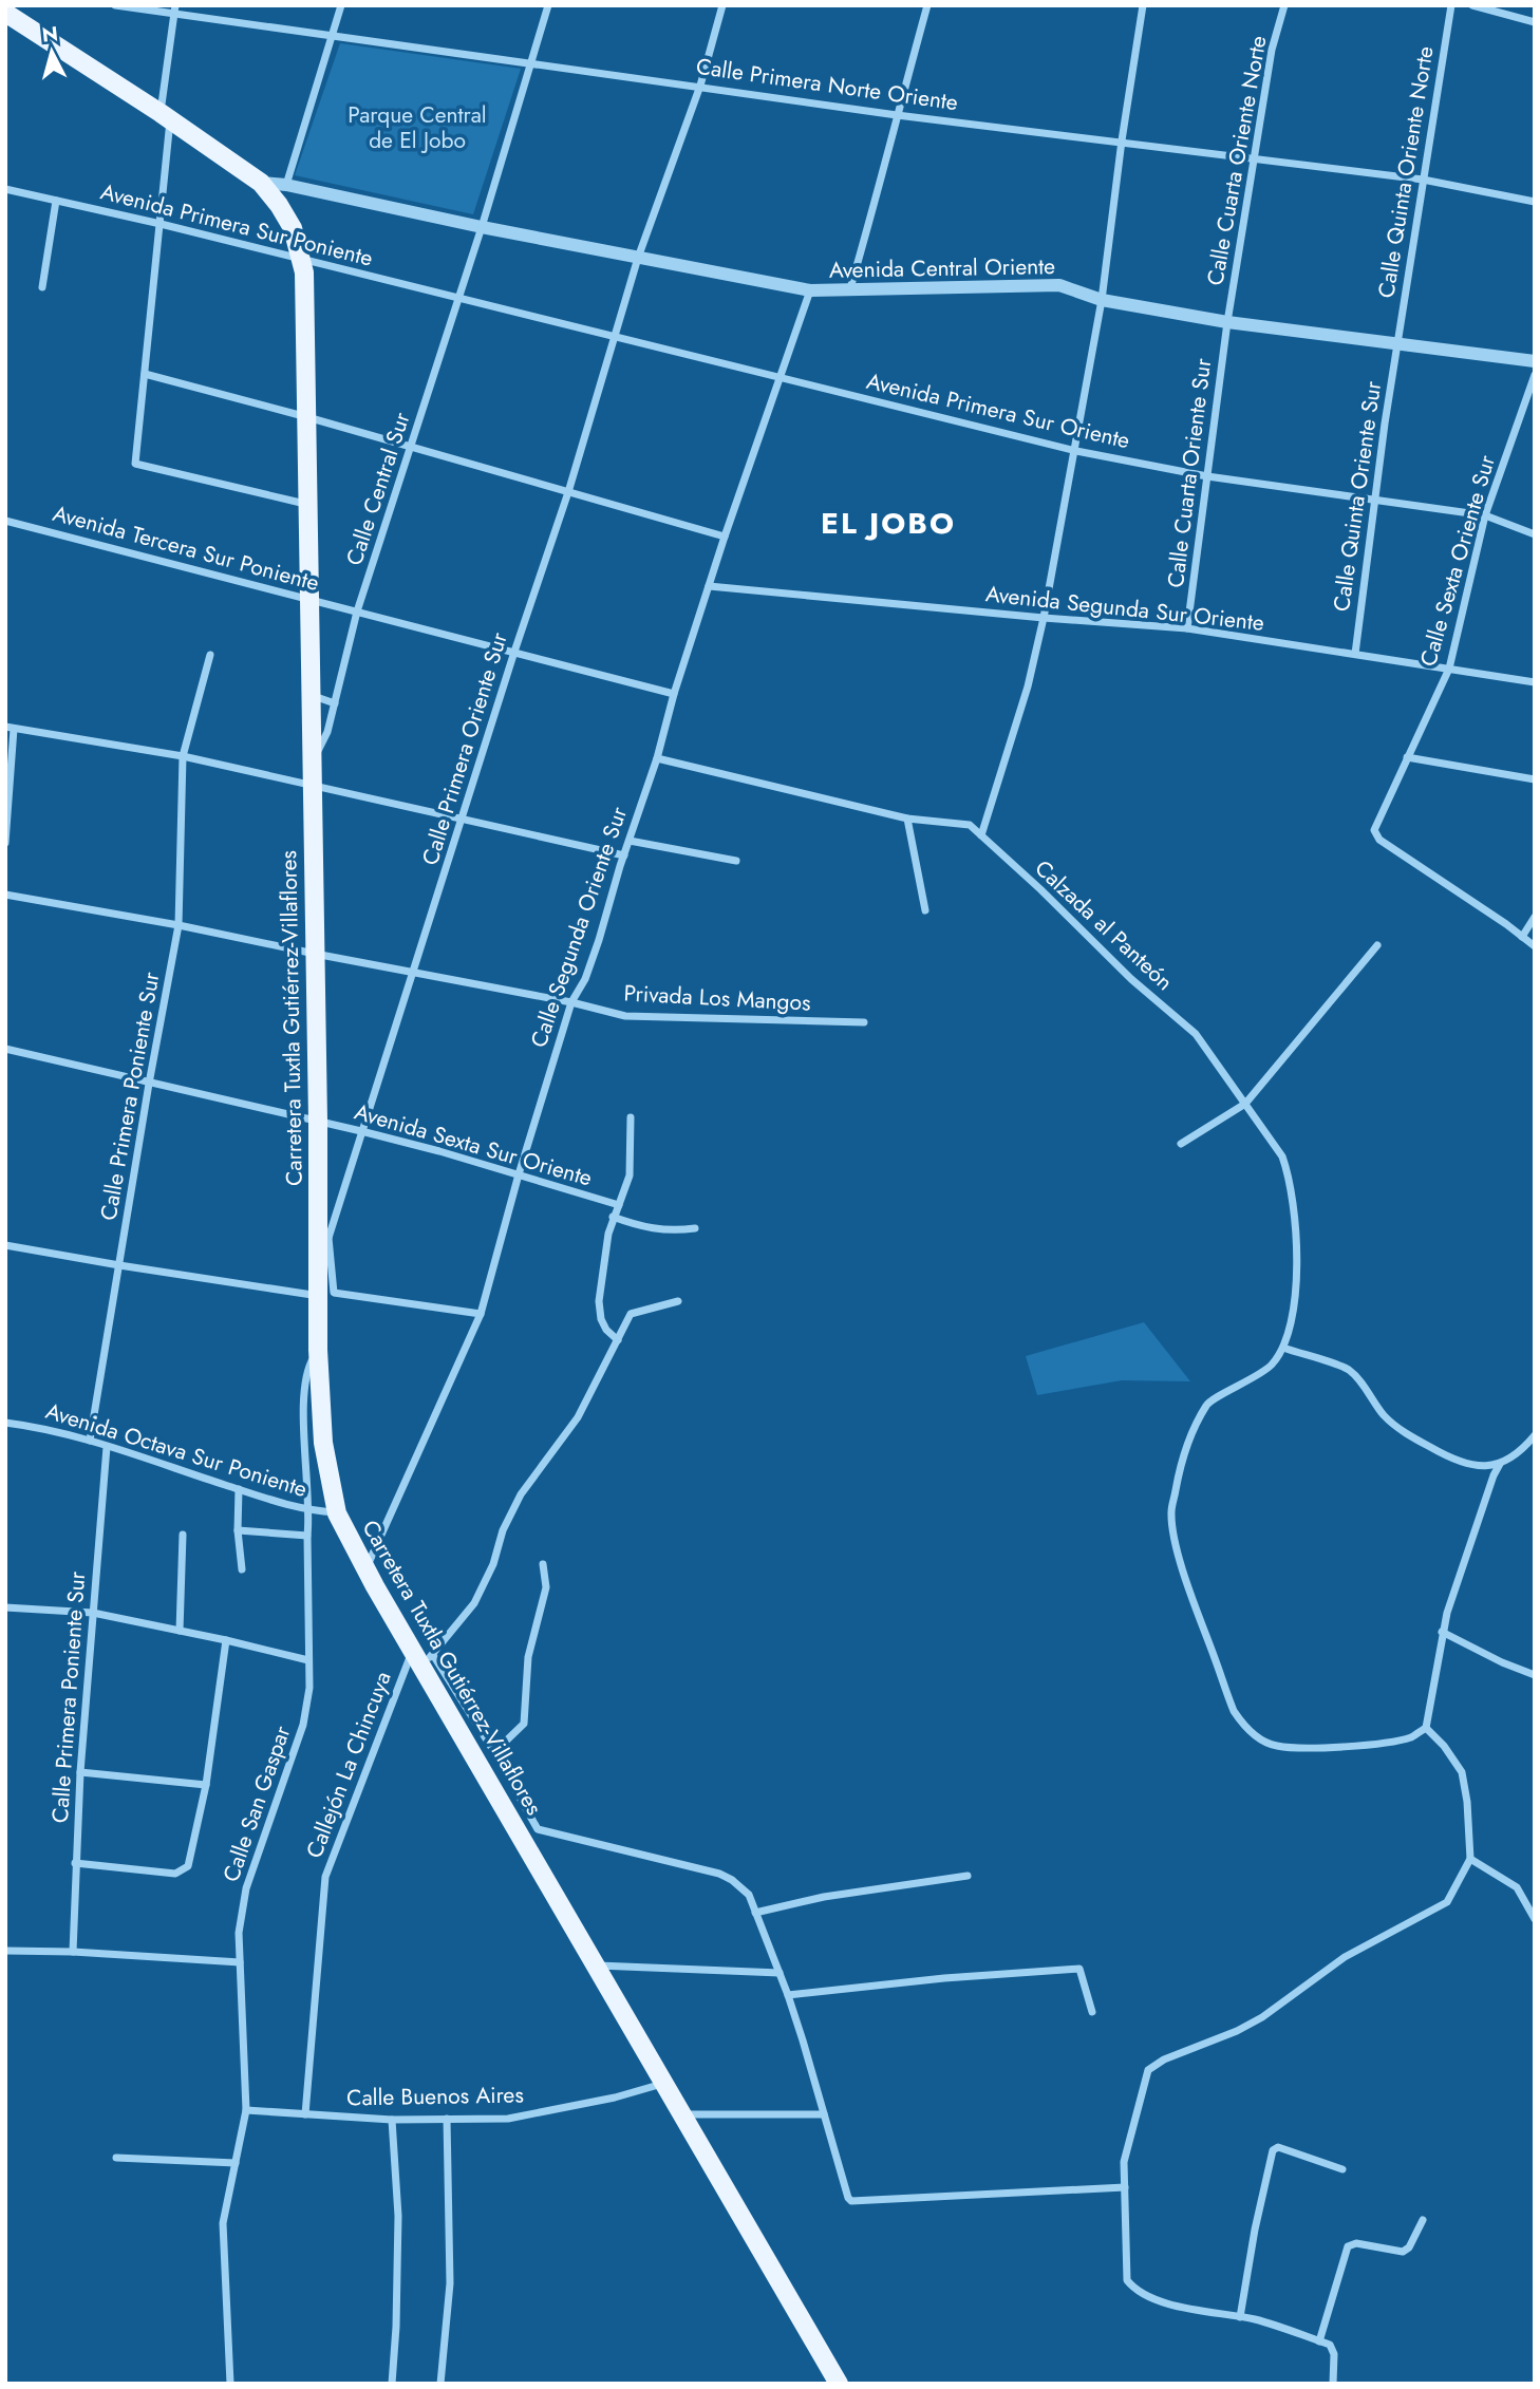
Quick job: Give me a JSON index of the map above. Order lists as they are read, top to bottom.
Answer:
{
  "streets": {
    "main road": ["Carretera Tuxtla Gutiérrez-Villaflores"],
    "street": [
      "Calle Primera Norte Oriente",
      "Calle Cuarta Oriente Norte",
      "Calle Quinta Oriente Norte",
      "Avenida Primera Sur Poniente",
      "Avenida Central Oriente",
      "Avenida Primera Sur Oriente",
      "Calle Cuarta Oriente Sur",
      "Calle Central Sur",
      "Calle Quinta Oriente Sur",
      "Avenida Tercera Sur Poniente",
      "Calle Sexta Oriente Sur",
      "Avenida Segunda Sur Oriente",
      "Calle Primera Oriente Sur",
      "Calzada al Panteón",
      "Calle Segunda Oriente Sur",
      "Privada Los Mangos",
      "Calle Primera Poniente Sur",
      "Avenida Sexta Sur Oriente",
      "Avenida Octava Sur Poniente",
      "Callejón La Chincuya",
      "Calle San Gaspar",
      "Calle Buenos Aires"
    ]
  },
  "crossings": [
    ["Calle Primera Norte Oriente", "Calle Cuarta Oriente Norte"],
    ["Calle Primera Norte Oriente", "Calle Quinta Oriente Norte"],
    ["Calle Primera Norte Oriente", "Calle Central Sur"],
    ["Calle Primera Norte Oriente", "Calle Primera Oriente Sur"],
    ["Calle Cuarta Oriente Norte", "Avenida Central Oriente"],
    ["Calle Cuarta Oriente Norte", "Calle Cuarta Oriente Sur"],
    ["Calle Quinta Oriente Norte", "Avenida Central Oriente"],
    ["Calle Quinta Oriente Norte", "Calle Quinta Oriente Sur"],
    ["Avenida Primera Sur Poniente", "Avenida Primera Sur Oriente"],
    ["Avenida Primera Sur Poniente", "Calle Central Sur"],
    ["Avenida Primera Sur Poniente", "Carretera Tuxtla Gutiérrez-Villaflores"],
    ["Avenida Central Oriente", "Calle Cuarta Oriente Sur"],
    ["Avenida Central Oriente", "Calle Central Sur"],
    ["Avenida Central Oriente", "Calle Quinta Oriente Sur"],
    ["Avenida Central Oriente", "Calle Primera Oriente Sur"],
    ["Avenida Central Oriente", "Calle Segunda Oriente Sur"],
    ["Avenida Central Oriente", "Carretera Tuxtla Gutiérrez-Villaflores"],
    ["Avenida Primera Sur Oriente", "Calle Cuarta Oriente Sur"],
    ["Avenida Primera Sur Oriente", "Calle Central Sur"],
    ["Avenida Primera Sur Oriente", "Calle Quinta Oriente Sur"],
    ["Avenida Primera Sur Oriente", "Calle Sexta Oriente Sur"],
    ["Avenida Primera Sur Oriente", "Calle Primera Oriente Sur"],
    ["Avenida Primera Sur Oriente", "Calle Segunda Oriente Sur"],
    ["Calle Cuarta Oriente Sur", "Avenida Segunda Sur Oriente"],
    ["Calle Central Sur", "Avenida Tercera Sur Poniente"],
    ["Calle Central Sur", "Carretera Tuxtla Gutiérrez-Villaflores"],
    ["Calle Quinta Oriente Sur", "Avenida Segunda Sur Oriente"],
    ["Avenida Tercera Sur Poniente", "Calle Primera Oriente Sur"],
    ["Avenida Tercera Sur Poniente", "Calle Segunda Oriente Sur"],
    ["Avenida Tercera Sur Poniente", "Carretera Tuxtla Gutiérrez-Villaflores"],
    ["Calle Sexta Oriente Sur", "Avenida Segunda Sur Oriente"],
    ["Avenida Segunda Sur Oriente", "Calle Segunda Oriente Sur"],
    ["Calle Primera Oriente Sur", "Privada Los Mangos"],
    ["Calle Primera Oriente Sur", "Carretera Tuxtla Gutiérrez-Villaflores"],
    ["Calle Primera Oriente Sur", "Avenida Sexta Sur Oriente"],
    ["Calzada al Panteón", "Calle Segunda Oriente Sur"],
    ["Calle Segunda Oriente Sur", "Privada Los Mangos"],
    ["Calle Segunda Oriente Sur", "Carretera Tuxtla Gutiérrez-Villaflores"],
    ["Calle Segunda Oriente Sur", "Avenida Sexta Sur Oriente"],
    ["Privada Los Mangos", "Carretera Tuxtla Gutiérrez-Villaflores"],
    ["Privada Los Mangos", "Calle Primera Poniente Sur"],
    ["Carretera Tuxtla Gutiérrez-Villaflores", "Avenida Sexta Sur Oriente"],
    ["Carretera Tuxtla Gutiérrez-Villaflores", "Avenida Octava Sur Poniente"],
    ["Carretera Tuxtla Gutiérrez-Villaflores", "Callejón La Chincuya"],
    ["Carretera Tuxtla Gutiérrez-Villaflores", "Calle San Gaspar"],
    ["Carretera Tuxtla Gutiérrez-Villaflores", "Calle Buenos Aires"],
    ["Calle Primera Poniente Sur", "Avenida Sexta Sur Oriente"],
    ["Calle Primera Poniente Sur", "Avenida Octava Sur Poniente"],
    ["Avenida Octava Sur Poniente", "Calle San Gaspar"],
    ["Callejón La Chincuya", "Calle Buenos Aires"],
    ["Calle San Gaspar", "Calle Buenos Aires"]
  ],
  "districts": ["EL JOBO"],
  "parks": ["Parque Central de El Jobo"],
  "north": "top"
}
